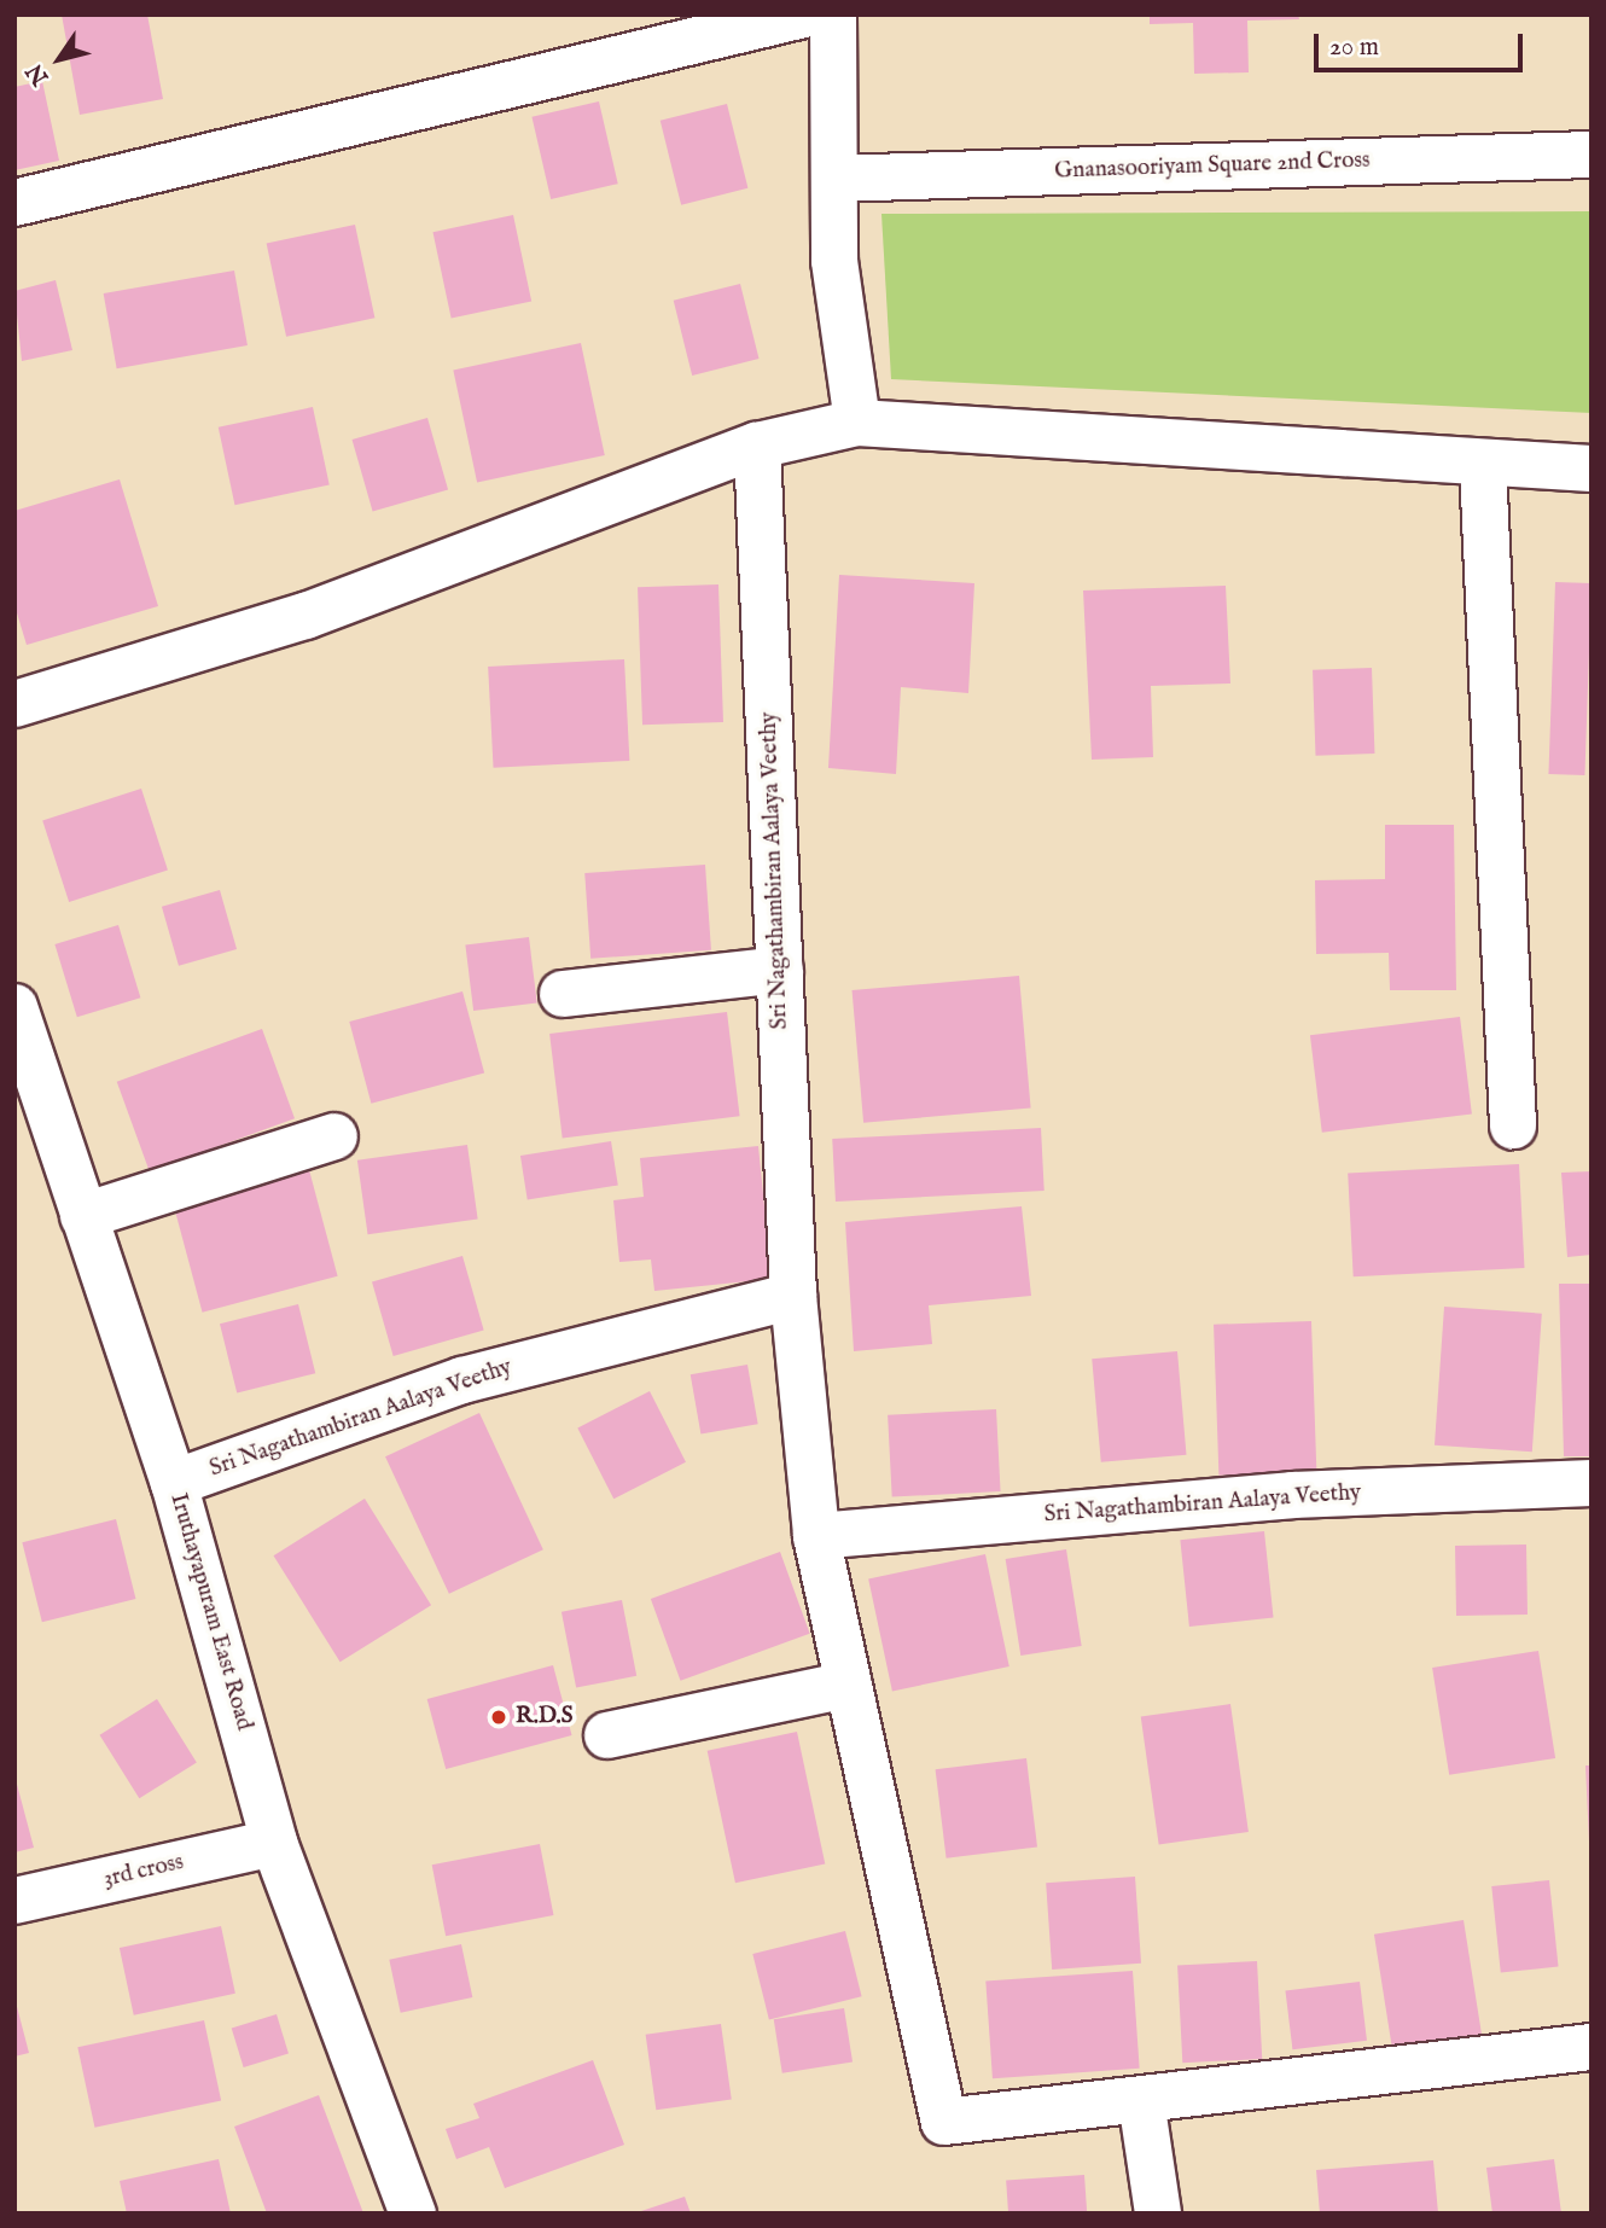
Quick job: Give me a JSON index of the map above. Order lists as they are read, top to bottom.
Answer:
{
  "streets": {
    "street": [
      "Gnanasooriyam Square 2nd Cross",
      "Sri Nagathambiran Aalaya Veethy",
      "Iruthayapuram East Road",
      "3rd cross"
    ]
  },
  "crossings": [
    ["Sri Nagathambiran Aalaya Veethy", "Iruthayapuram East Road"],
    ["Iruthayapuram East Road", "3rd cross"]
  ],
  "places": ["R.D.S"],
  "scale_bar": "20 m",
  "north": "bottom left"
}
